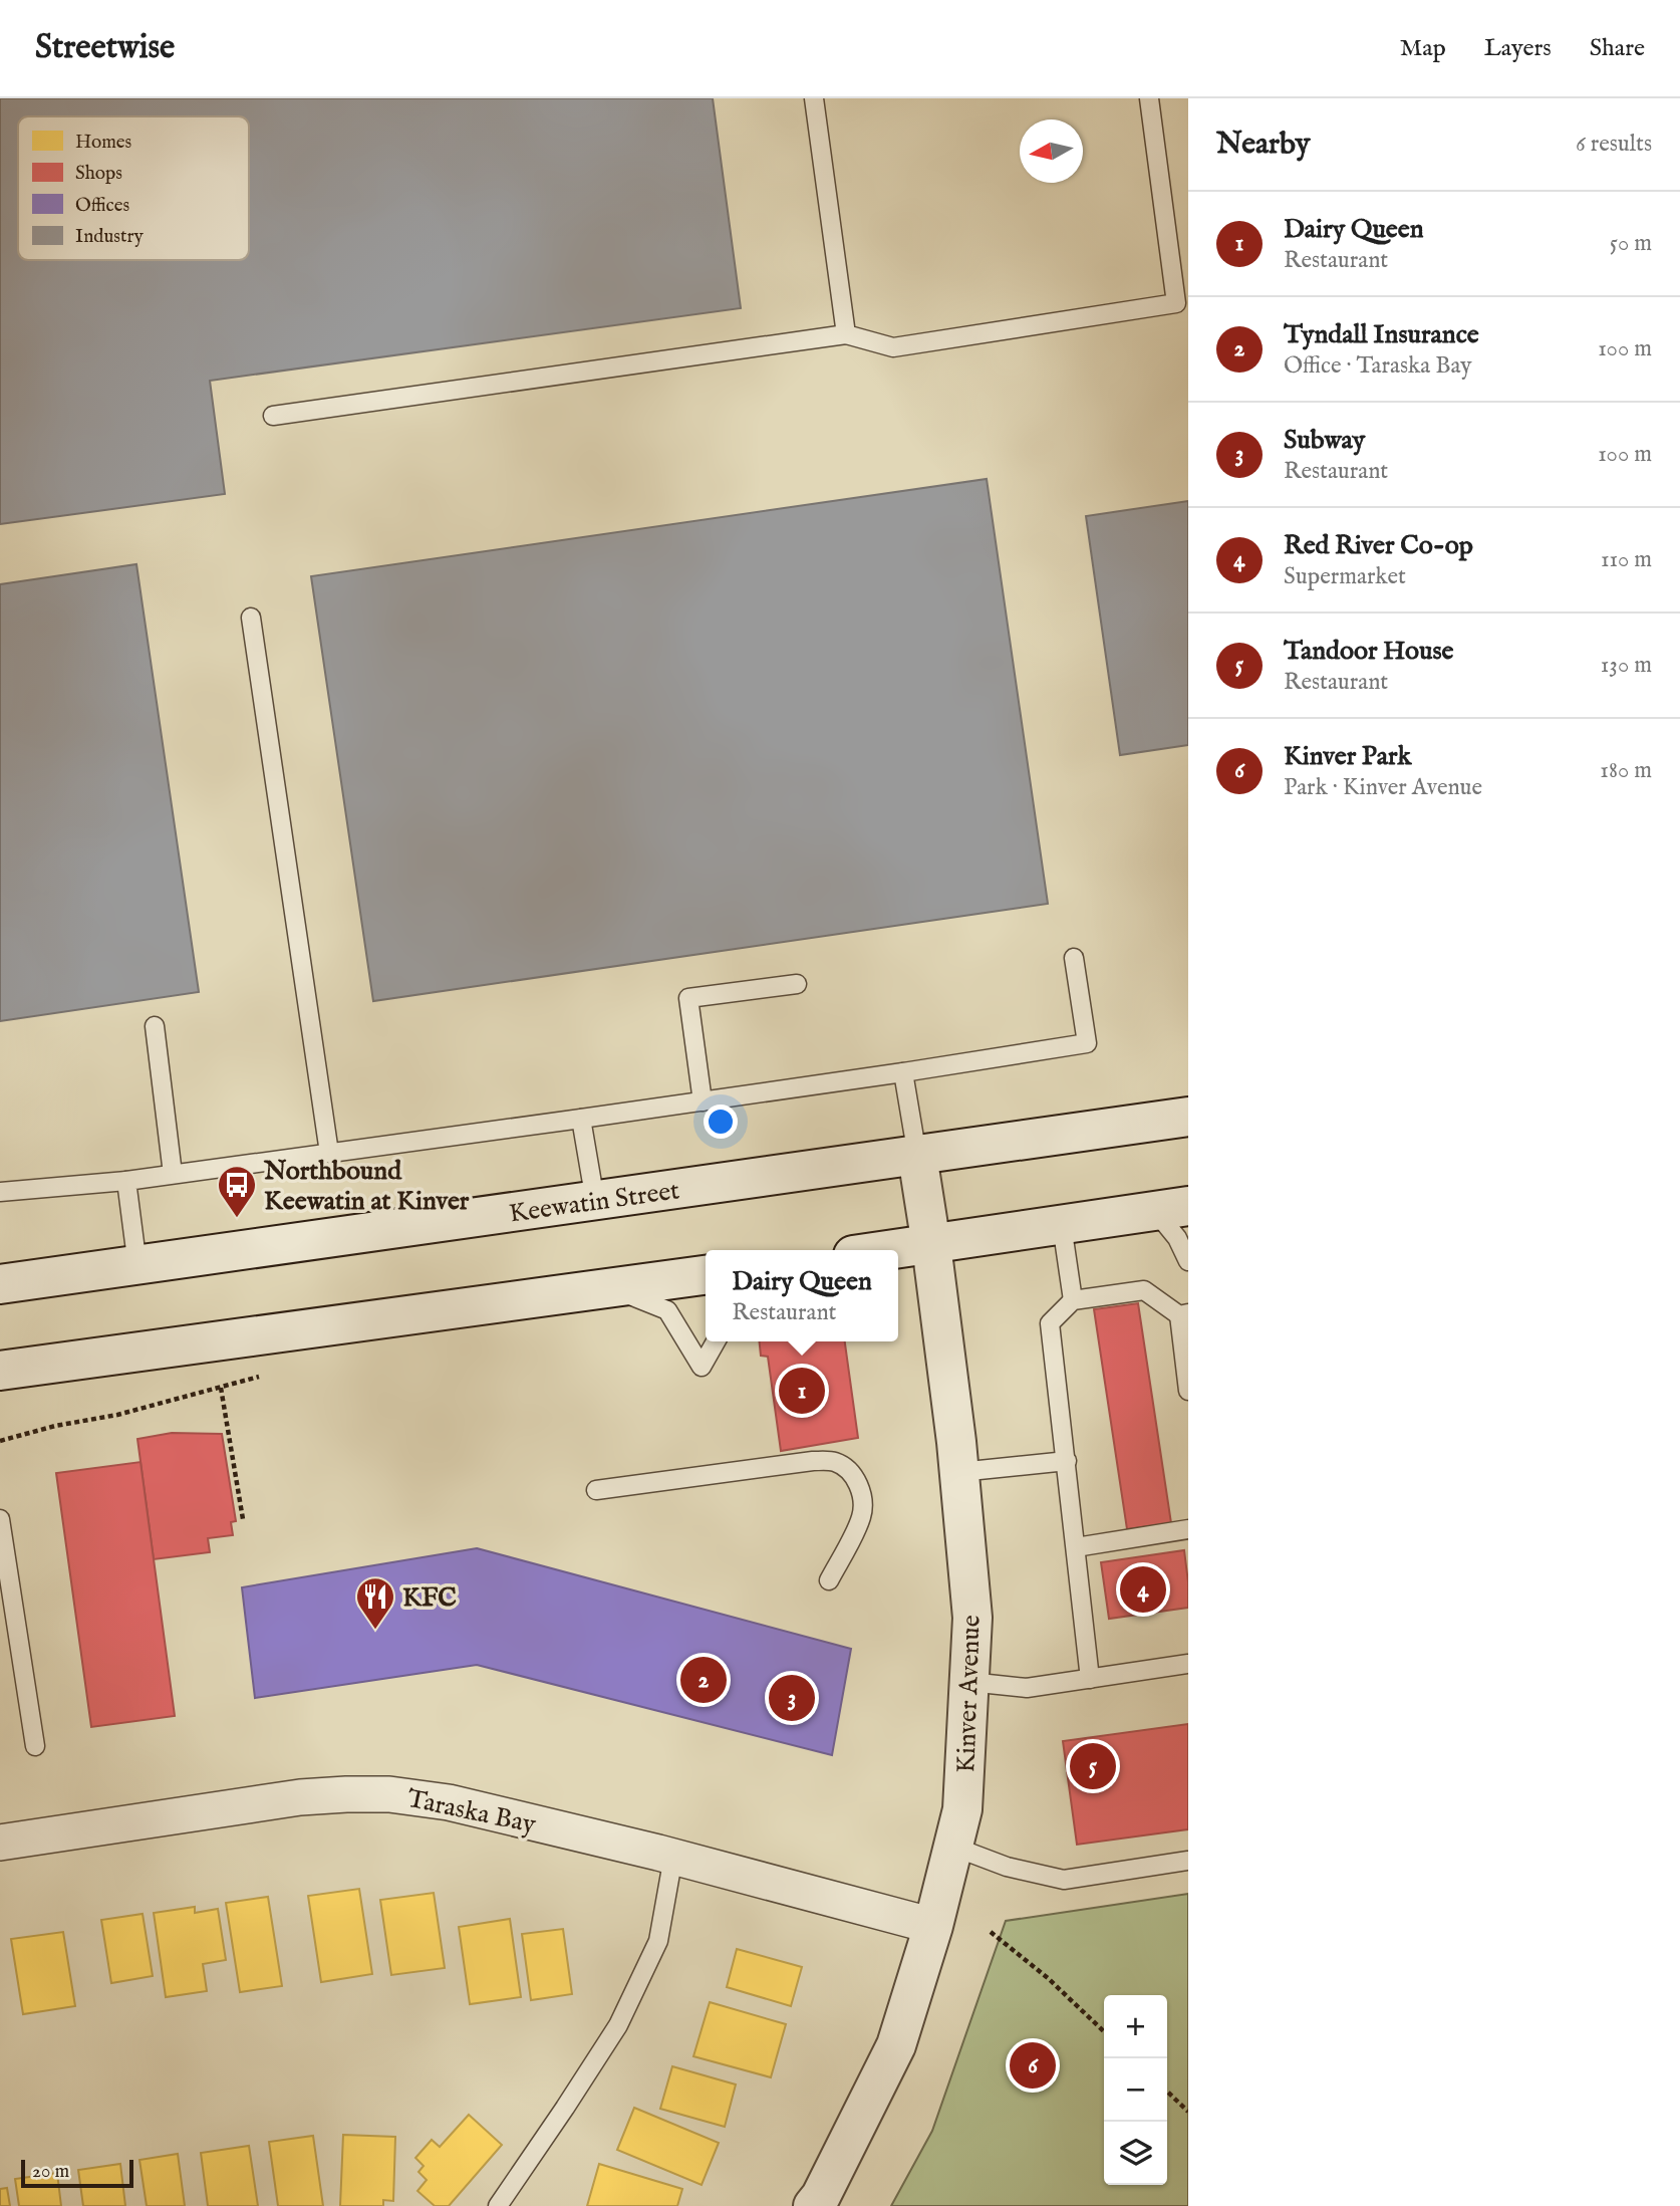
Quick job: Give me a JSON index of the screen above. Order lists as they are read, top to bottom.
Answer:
{
  "streets": {
    "main road": ["Keewatin Street", "Kinver Avenue"],
    "street": ["Taraska Bay"]
  },
  "crossings": [
    ["Keewatin Street", "Kinver Avenue"],
    ["Kinver Avenue", "Taraska Bay"]
  ],
  "places": {
    "bus stop": ["Northbound Keewatin at Kinver"],
    "restaurant": ["KFC"]
  },
  "legend": [
    "Homes",
    "Shops",
    "Offices",
    "Industry"
  ],
  "scale_bar": "20 m",
  "north": "left",
  "page": {
    "header": "Streetwise",
    "nav": ["Map", "Layers", "Share"],
    "heading": ["Nearby", "6 results"],
    "list": [
      {
        "mark": "1",
        "name": "Dairy Queen",
        "note": "Restaurant",
        "value": "50 m"
      },
      {
        "mark": "2",
        "name": "Tyndall Insurance",
        "note": "Office · Taraska Bay",
        "value": "100 m"
      },
      {
        "mark": "3",
        "name": "Subway",
        "note": "Restaurant",
        "value": "100 m"
      },
      {
        "mark": "4",
        "name": "Red River Co-op",
        "note": "Supermarket",
        "value": "110 m"
      },
      {
        "mark": "5",
        "name": "Tandoor House",
        "note": "Restaurant",
        "value": "130 m"
      },
      {
        "mark": "6",
        "name": "Kinver Park",
        "note": "Park · Kinver Avenue",
        "value": "180 m"
      }
    ],
    "popup": ["Dairy Queen", "Restaurant"],
    "pins": [
      "1",
      "4",
      "2",
      "3",
      "5",
      "6"
    ],
    "map_buttons": ["+", "−"],
    "scale": "20 m"
  }
}
